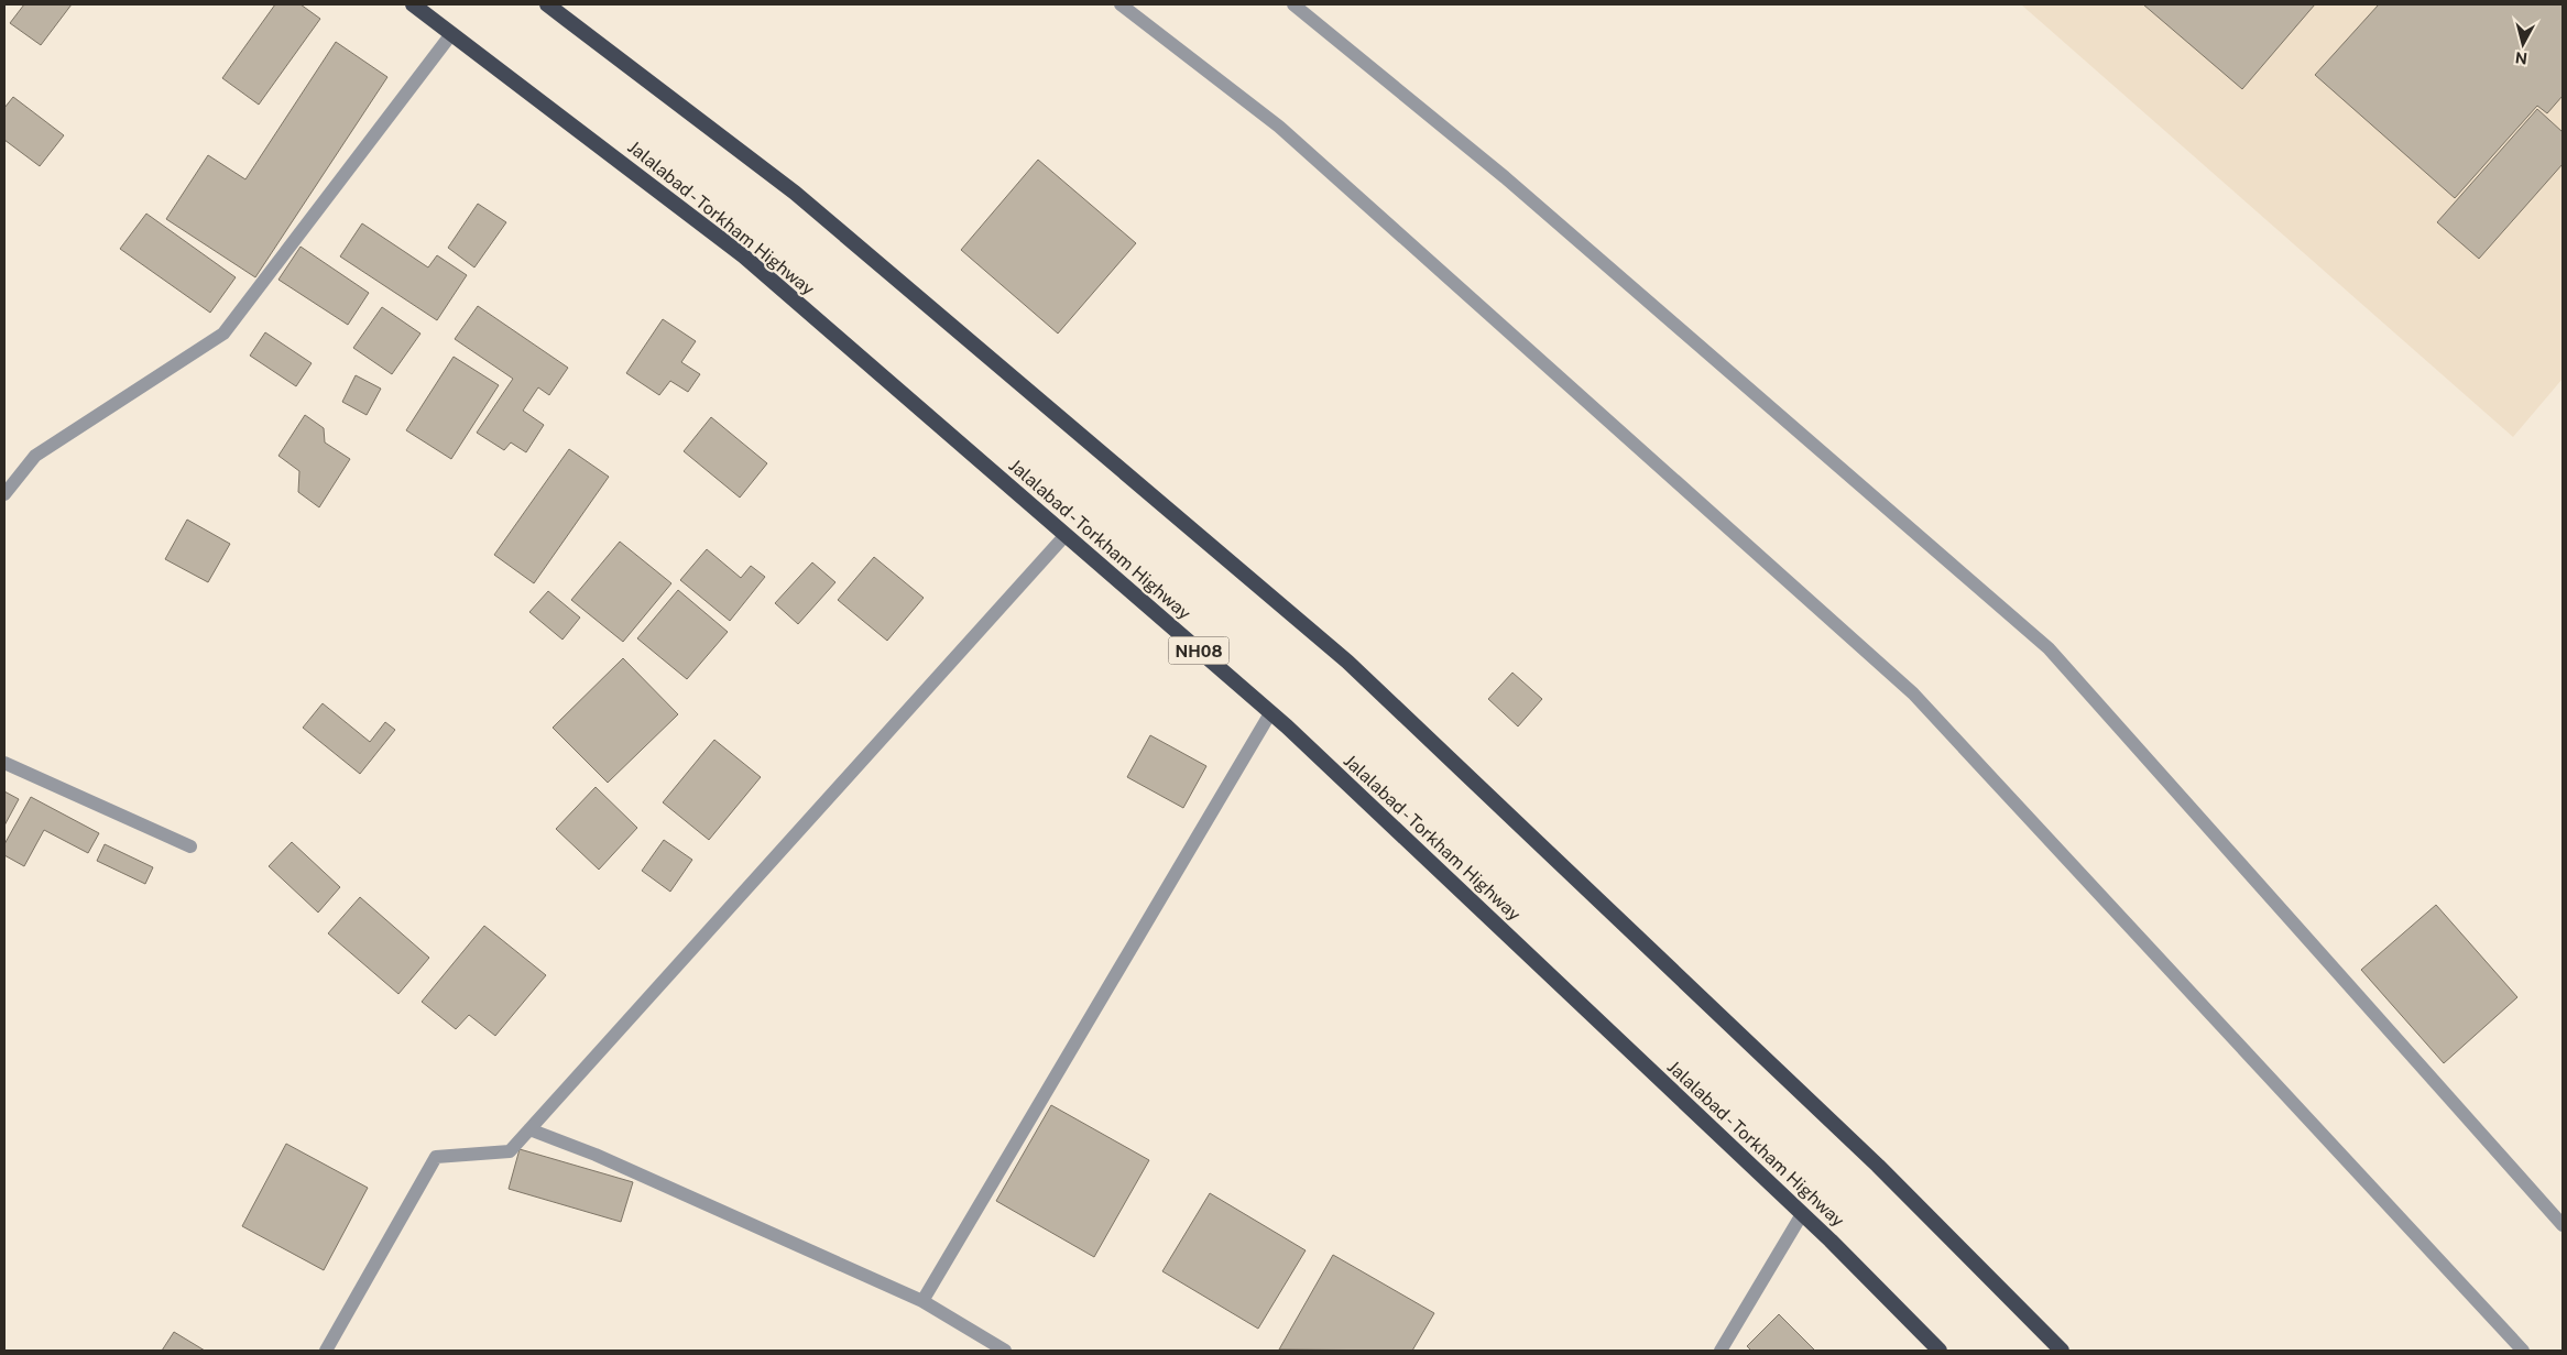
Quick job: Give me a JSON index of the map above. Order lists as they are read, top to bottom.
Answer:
{
  "streets": {
    "highway": ["Jalalabad - Torkham Highway", "NH08"]
  },
  "north": "bottom"
}
